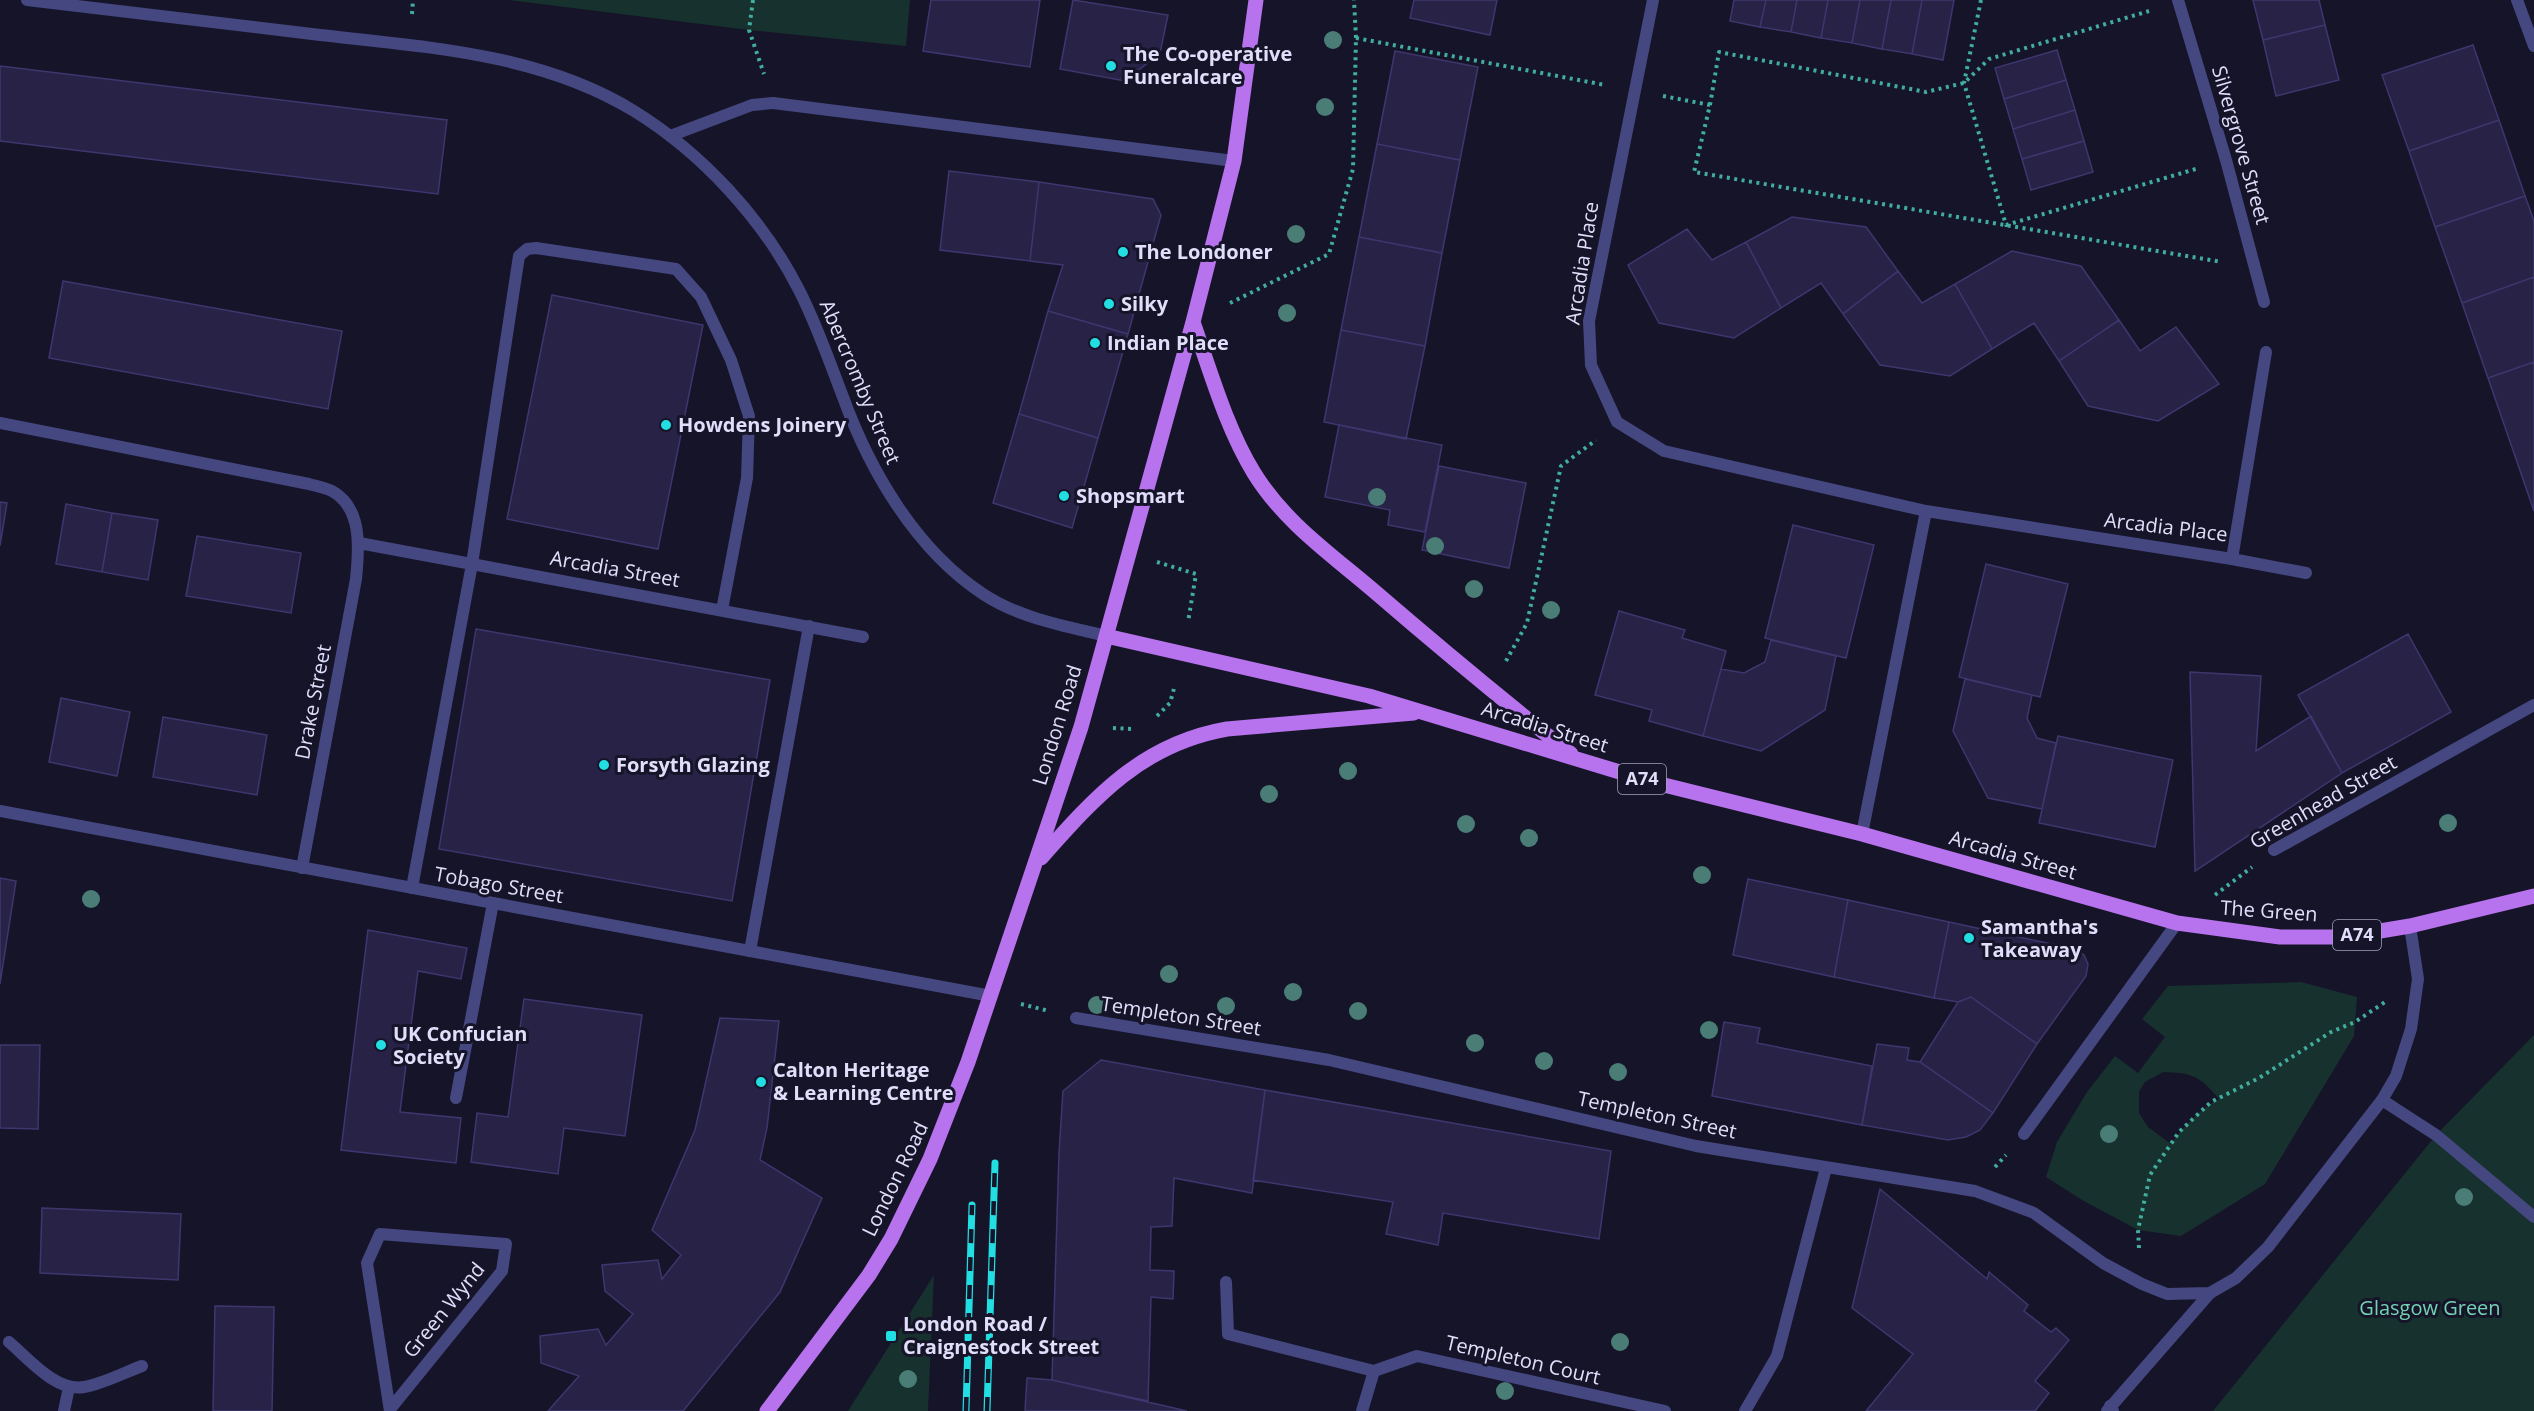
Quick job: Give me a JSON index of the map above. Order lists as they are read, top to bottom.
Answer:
{
  "streets": {
    "main road": [
      "Arcadia Street",
      "London Road",
      "A74",
      "The Green"
    ],
    "street": [
      "Silvergrove Street",
      "Arcadia Place",
      "Abercromby Street",
      "Drake Street",
      "Greenhead Street",
      "Tobago Street",
      "Templeton Street",
      "Green Wynd",
      "Templeton Court"
    ]
  },
  "crossings": [
    ["Abercromby Street", "Arcadia Street"],
    ["Abercromby Street", "London Road"],
    ["Arcadia Street", "Drake Street"],
    ["Arcadia Street", "London Road"],
    ["Arcadia Street", "A74"],
    ["Arcadia Street", "Greenhead Street"],
    ["Arcadia Street", "The Green"],
    ["Drake Street", "Tobago Street"],
    ["London Road", "A74"],
    ["London Road", "Tobago Street"],
    ["Greenhead Street", "The Green"]
  ],
  "parks": ["Glasgow Green"],
  "places": {
    "other": [
      "The Co-operative Funeralcare",
      "The Londoner",
      "Silky",
      "Indian Place",
      "Howdens Joinery",
      "Shopsmart",
      "Forsyth Glazing",
      "Samantha's Takeaway",
      "UK Confucian Society",
      "Calton Heritage & Learning Centre"
    ],
    "transit": ["London Road / Craignestock Street"]
  }
}
